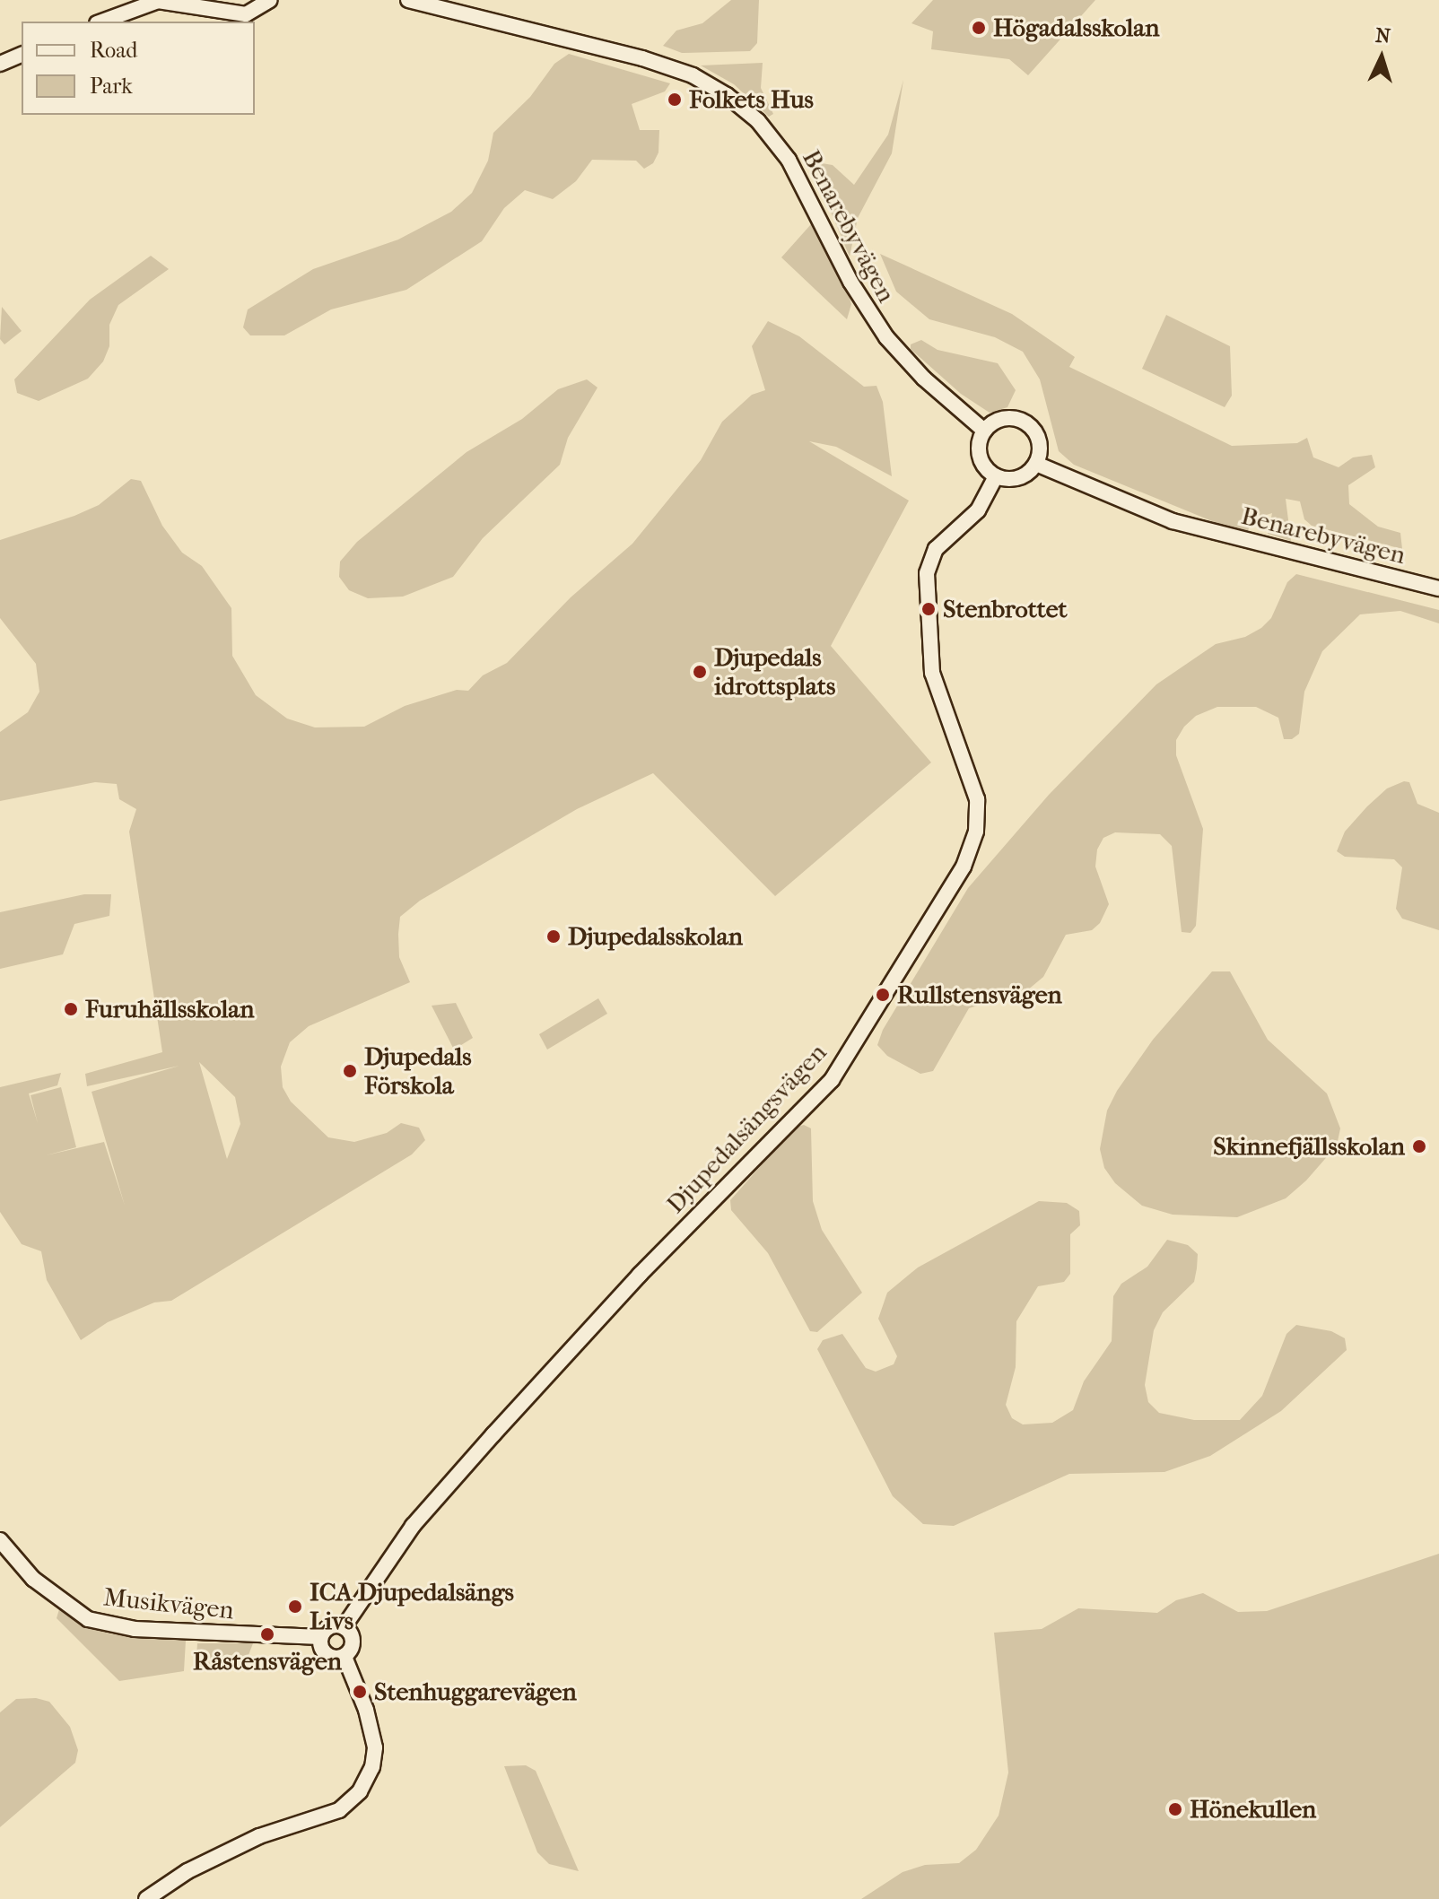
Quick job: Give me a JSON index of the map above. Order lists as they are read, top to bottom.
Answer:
{
  "streets": {
    "street": ["Benarebyvägen", "Djupedalsängsvägen", "Musikvägen"]
  },
  "crossings": [
    ["Benarebyvägen", "Djupedalsängsvägen"],
    ["Djupedalsängsvägen", "Musikvägen"]
  ],
  "places": [
    "Högadalsskolan",
    "Folkets Hus",
    "Stenbrottet",
    "Djupedals idrottsplats",
    "Djupedalsskolan",
    "Rullstensvägen",
    "Furuhällsskolan",
    "Djupedals Förskola",
    "Skinnefjällsskolan",
    "ICA Djupedalsängs Livs",
    "Råstensvägen",
    "Stenhuggarevägen",
    "Hönekullen"
  ],
  "legend": ["Road", "Park"],
  "north": "top"
}
